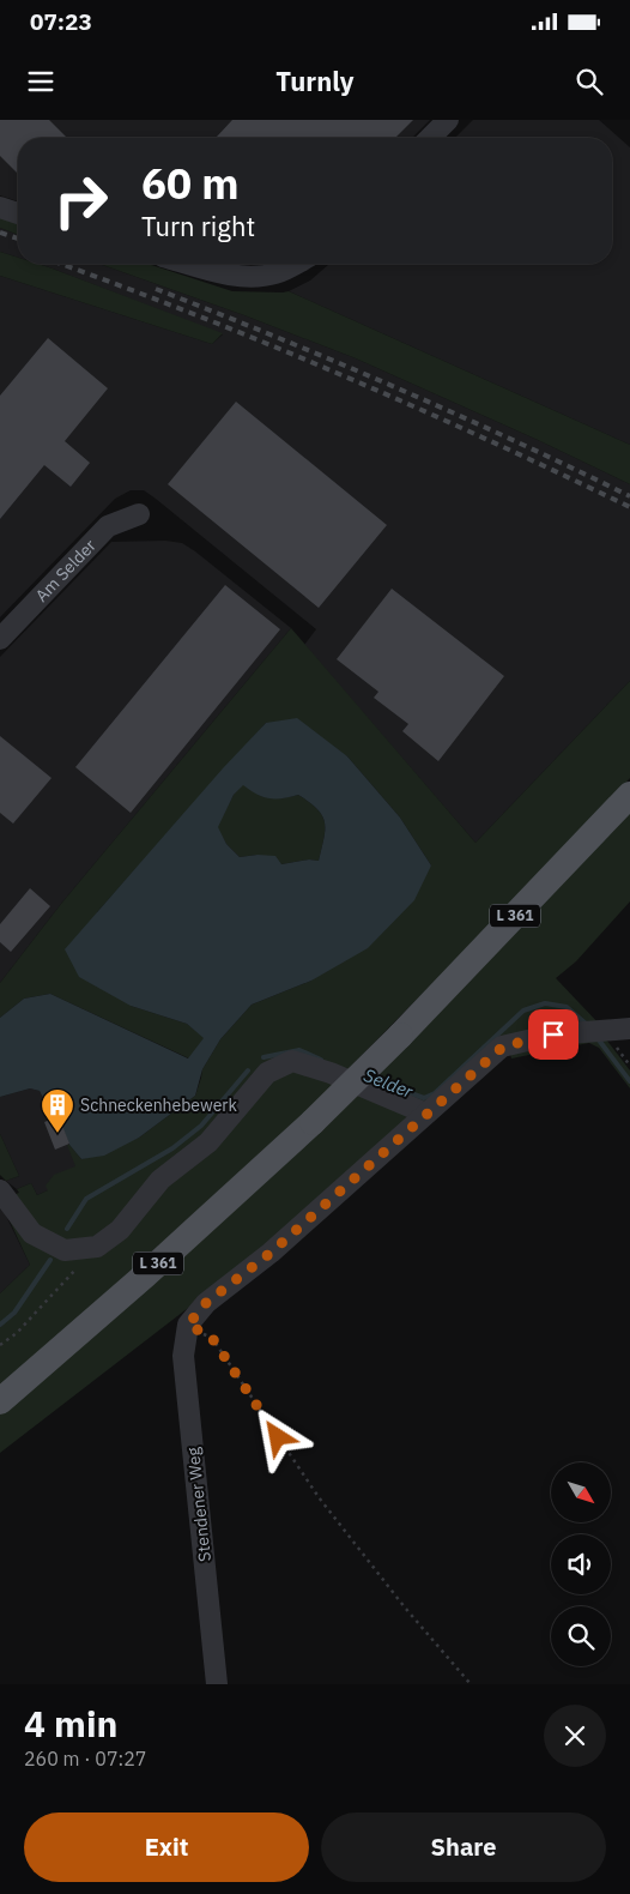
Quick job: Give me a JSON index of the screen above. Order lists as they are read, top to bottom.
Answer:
{
  "streets": {
    "main road": ["L 361"],
    "street": ["Am Selder", "Stendener Weg"]
  },
  "water": ["Selder"],
  "places": {
    "building": ["Schneckenhebewerk"]
  },
  "north": "bottom right",
  "page": {
    "status": "07:23",
    "header": "Turnly",
    "turn": ["60 m", "Turn right"],
    "heading": ["4 min", "260 m · 07:27"],
    "buttons": ["Exit", "Share"]
  }
}
